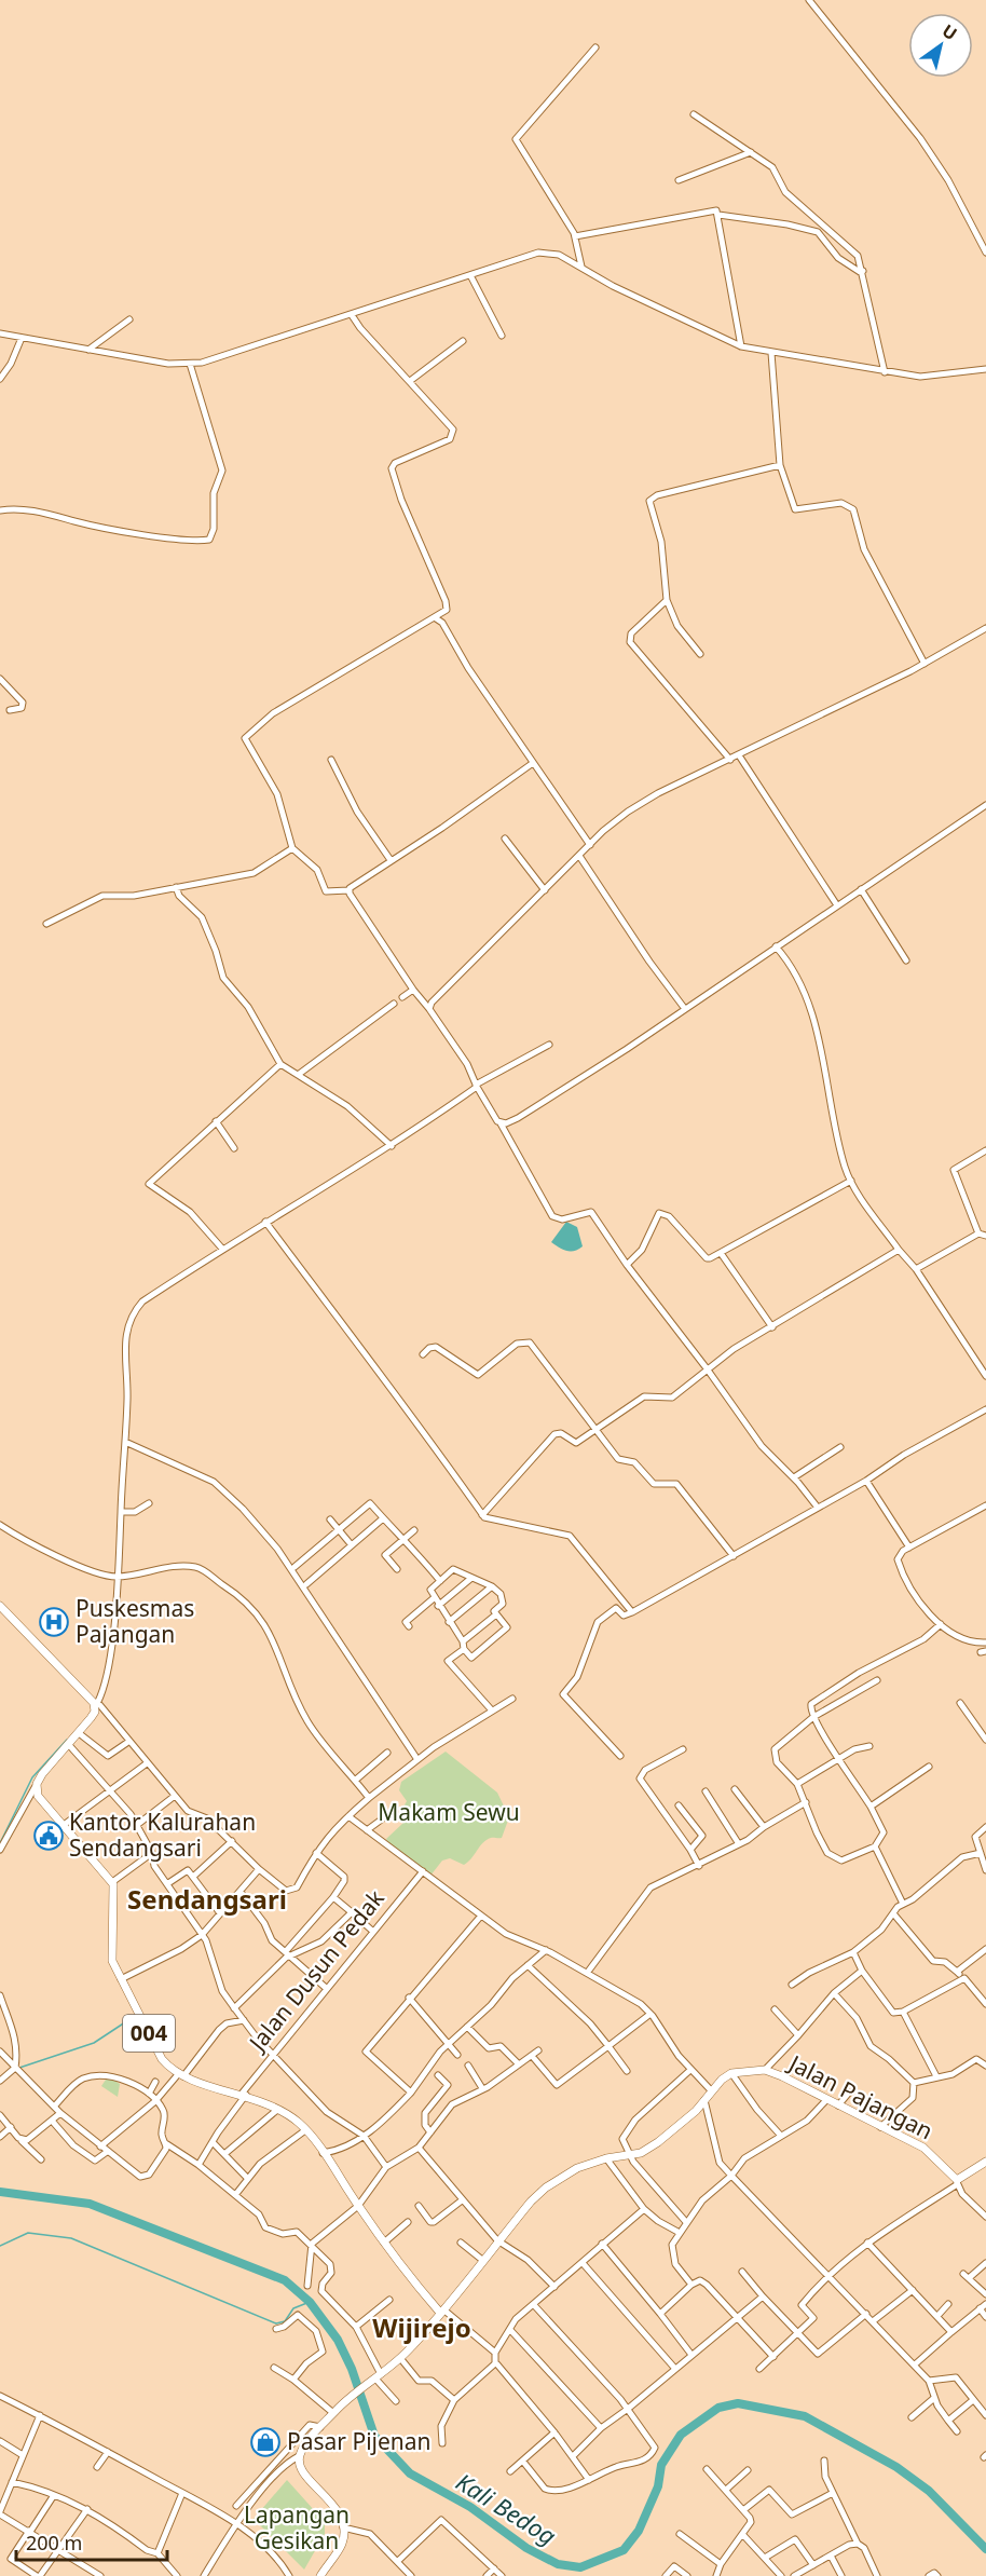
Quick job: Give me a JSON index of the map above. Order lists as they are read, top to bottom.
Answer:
{
  "streets": {
    "main road": ["004", "Jalan Pajangan"],
    "street": ["Jalan Dusun Pedak"]
  },
  "crossings": [
    ["Jalan Dusun Pedak", "004"]
  ],
  "districts": ["Sendangsari", "Wijirejo"],
  "water": ["Kali Bedog"],
  "parks": ["Makam Sewu", "Lapangan Gesikan"],
  "places": {
    "hospital": ["Puskesmas Pajangan"],
    "public building": ["Kantor Kalurahan Sendangsari"],
    "shop": ["Pasar Pijenan"]
  },
  "scale_bar": "200 m",
  "north": "top right"
}
